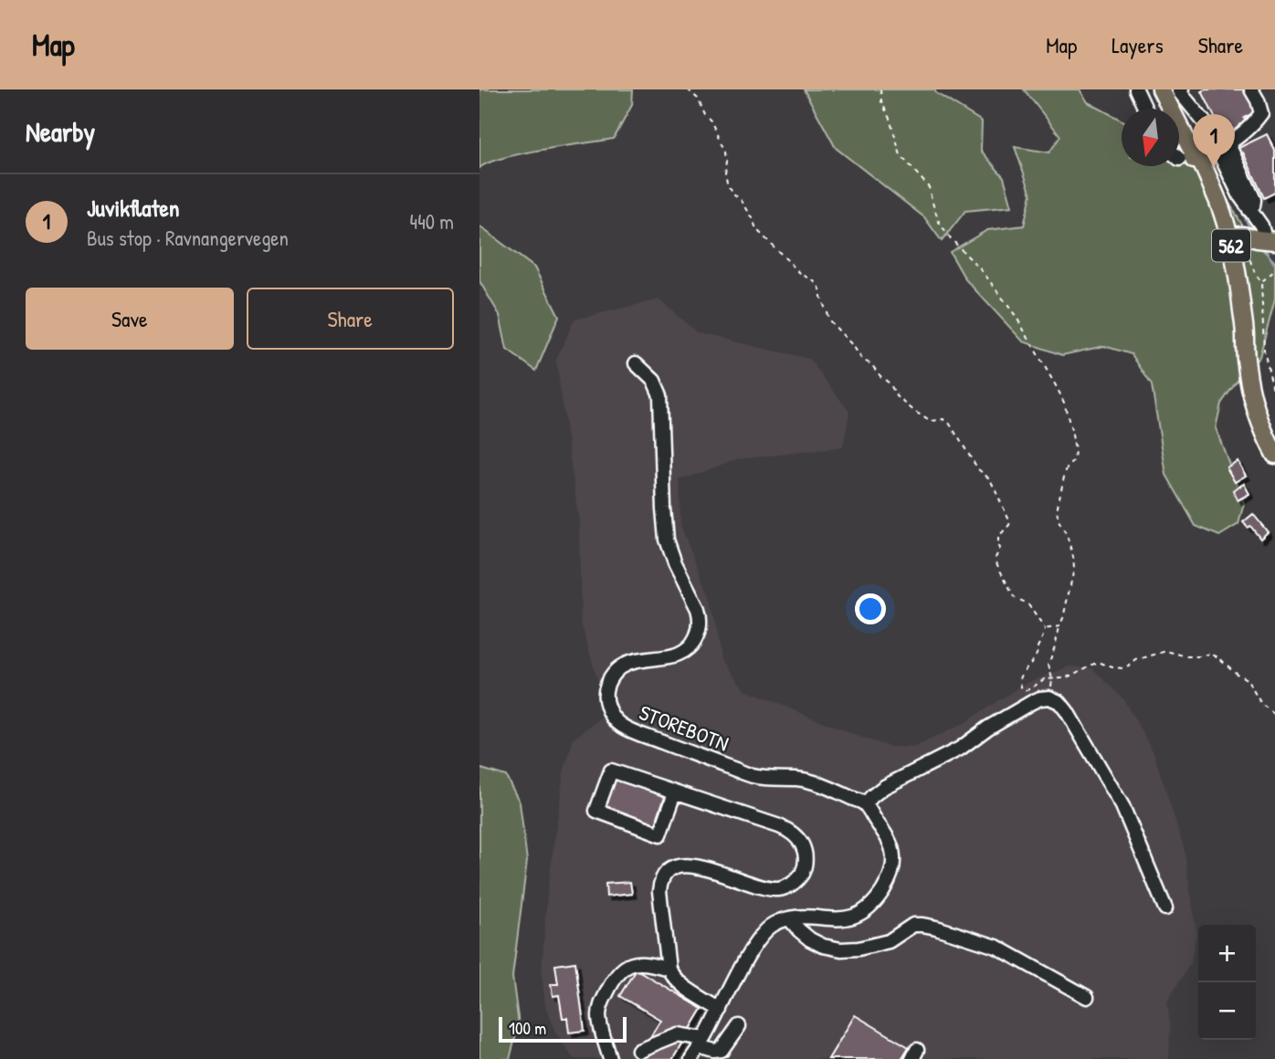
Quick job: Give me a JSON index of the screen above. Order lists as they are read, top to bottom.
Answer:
{
  "streets": {
    "main road": ["562"],
    "street": ["STOREBOTN"]
  },
  "scale_bar": "100 m",
  "north": "bottom",
  "page": {
    "header": "Map",
    "nav": ["Map", "Layers", "Share"],
    "heading": "Nearby",
    "pins": "1",
    "list": [
      {
        "mark": "1",
        "name": "Juvikflaten",
        "note": "Bus stop · Ravnangervegen",
        "value": "440 m"
      }
    ],
    "buttons": ["Save", "Share"],
    "map_buttons": ["+", "−"],
    "scale": "100 m"
  }
}
